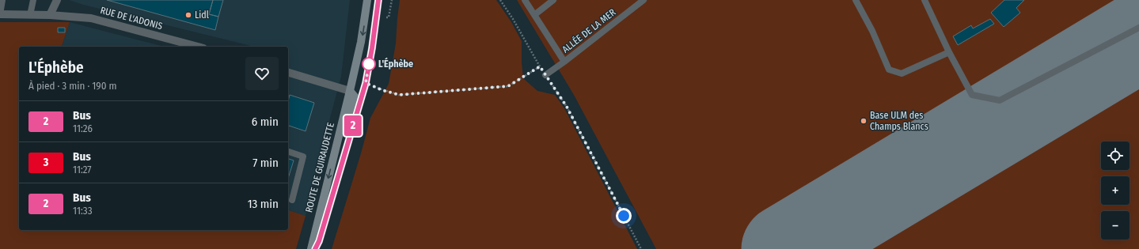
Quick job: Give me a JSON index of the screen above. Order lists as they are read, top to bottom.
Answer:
{
  "streets": {
    "street": ["RUE DE L'ADONIS", "ROUTE DE GUIRAUDETTE"],
    "lane": ["ALLÉE DE LA MER"]
  },
  "places": ["Lidl", "L'Éphèbe", "Base ULM des Champs Blancs"],
  "lines": ["bus line 2"],
  "page": {
    "on_map": "2",
    "heading": ["L'Éphèbe", "À pied · 3 min · 190 m"],
    "list": [
      {
        "mark": "2",
        "name": "Bus",
        "note": "11:26",
        "value": "6 min"
      },
      {
        "mark": "3",
        "name": "Bus",
        "note": "11:27",
        "value": "7 min"
      },
      {
        "mark": "2",
        "name": "Bus",
        "note": "11:33",
        "value": "13 min"
      }
    ],
    "map_buttons": ["+", "−"]
  }
}
